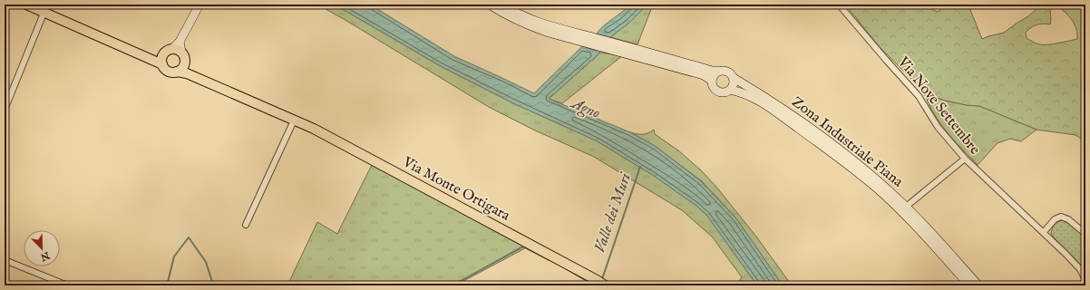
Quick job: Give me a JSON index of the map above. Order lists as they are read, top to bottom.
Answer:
{
  "streets": {
    "main road": ["Zona Industriale Piana", "Via Monte Ortigara"],
    "street": ["Via Nove Settembre"]
  },
  "water": ["Agno", "Valle dei Muri"],
  "north": "bottom right"
}
